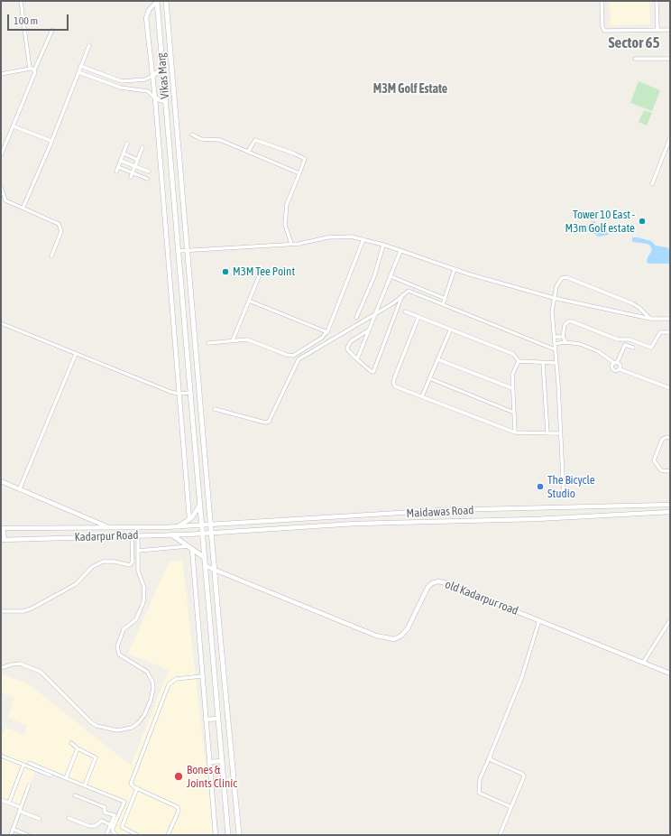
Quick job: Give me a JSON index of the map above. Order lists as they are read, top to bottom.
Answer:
{
  "streets": {
    "main road": ["Vikas Marg"],
    "street": ["Maidawas Road", "Kadarpur Road", "old Kadarpur road"]
  },
  "crossings": [
    ["Vikas Marg", "Kadarpur Road"],
    ["Vikas Marg", "old Kadarpur road"],
    ["Maidawas Road", "Kadarpur Road"]
  ],
  "districts": ["Sector 65", "M3M Golf Estate"],
  "places": [
    "Tower 10 East - M3m Golf estate",
    "M3M Tee Point",
    "The Bicycle Studio",
    "Bones & Joints Clinic"
  ],
  "scale_bar": "100 m"
}
